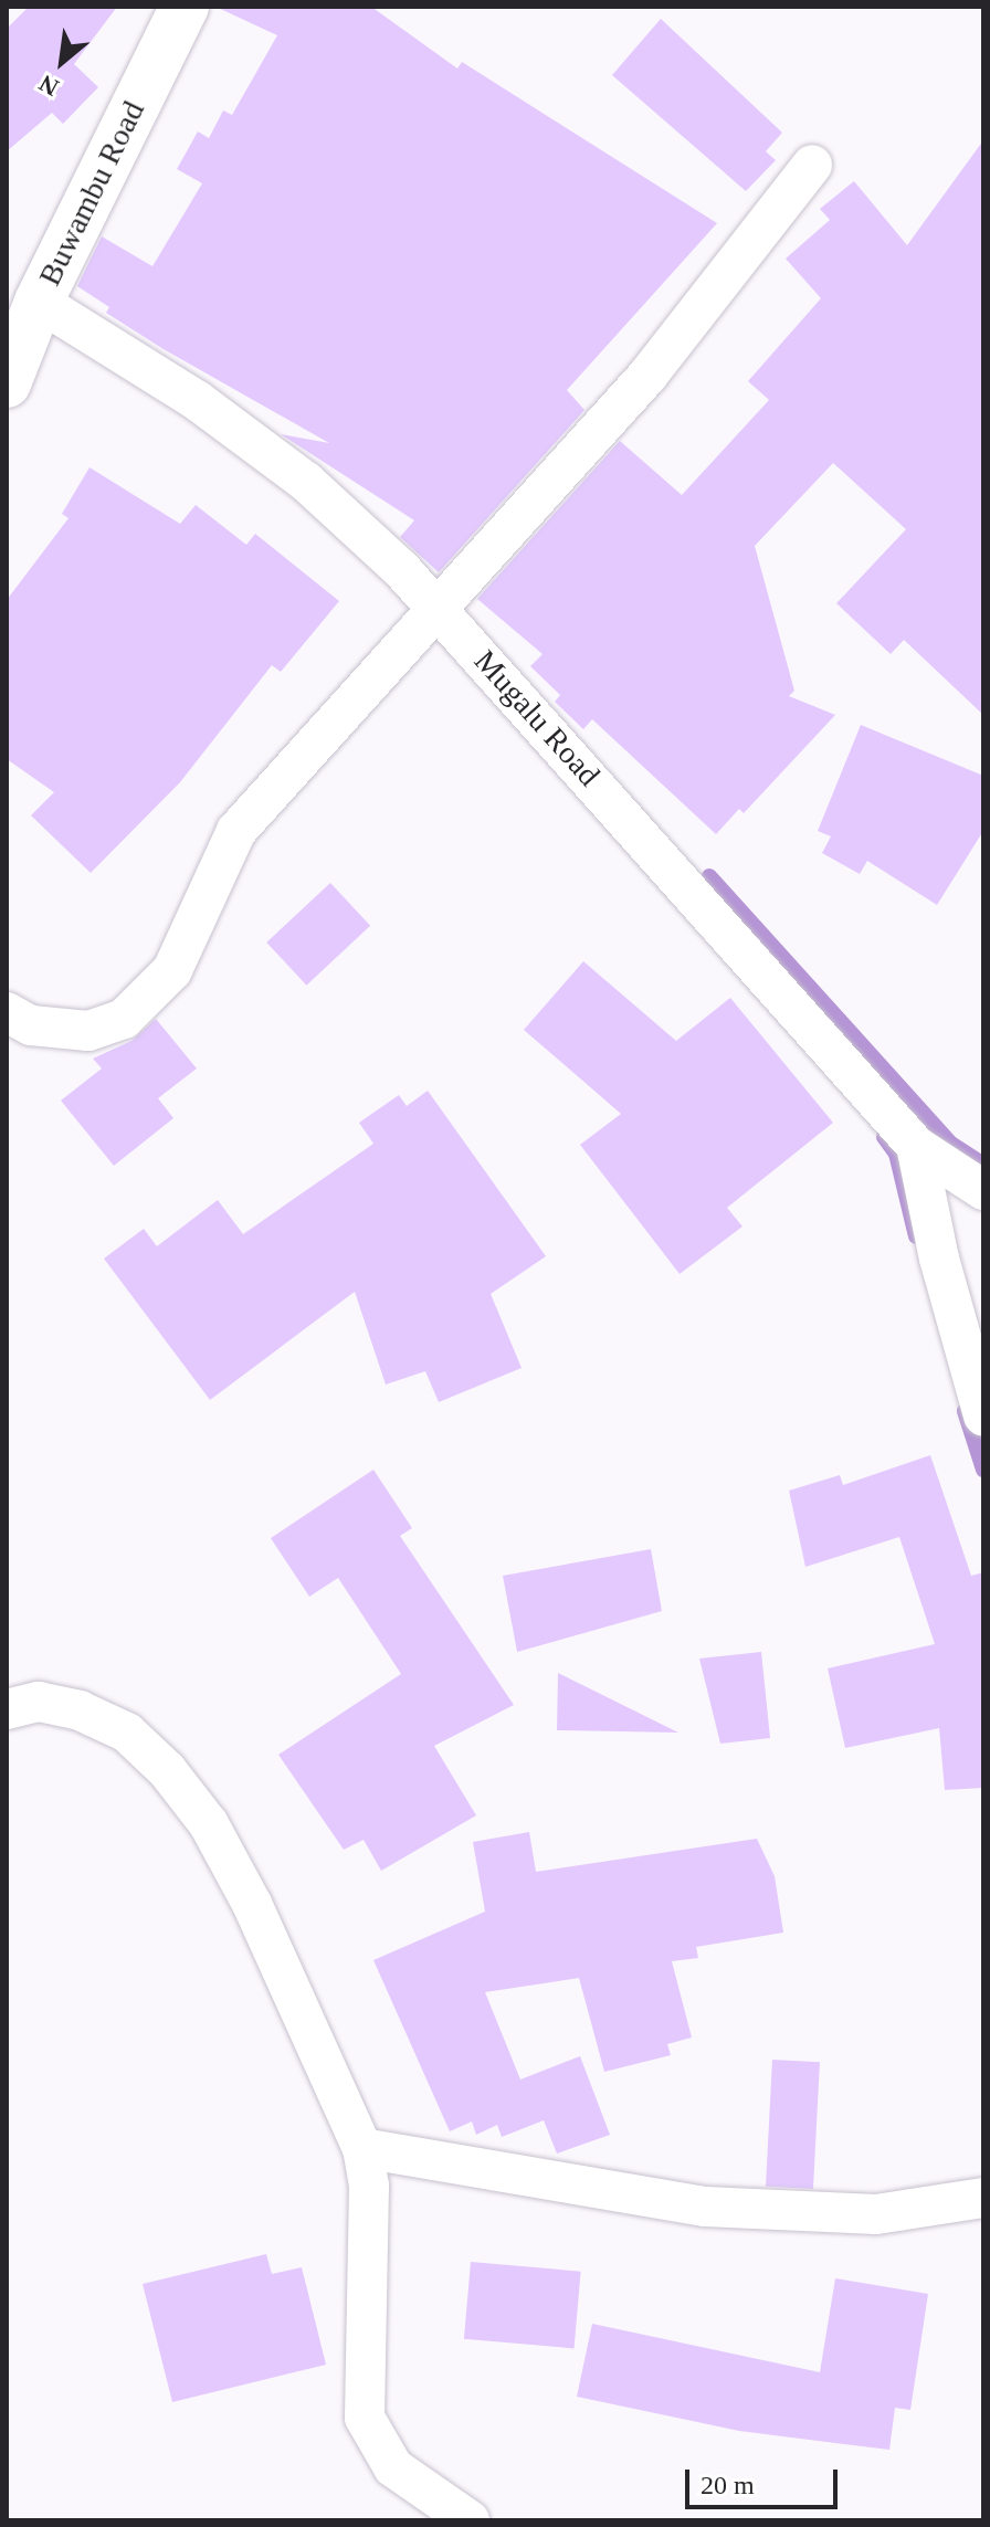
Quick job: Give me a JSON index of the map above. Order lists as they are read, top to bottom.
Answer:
{
  "streets": {
    "street": ["Buwambu Road", "Mugalu Road"]
  },
  "crossings": [
    ["Buwambu Road", "Mugalu Road"]
  ],
  "scale_bar": "20 m",
  "north": "bottom left"
}
